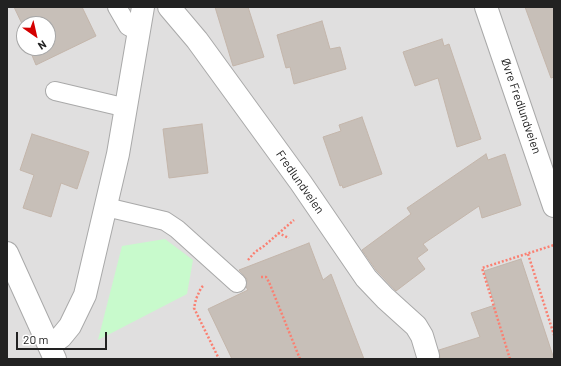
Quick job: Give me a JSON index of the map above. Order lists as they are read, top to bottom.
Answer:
{
  "streets": {
    "street": ["Øvre Fredlundveien", "Fredlundveien"]
  },
  "scale_bar": "20 m",
  "north": "bottom right"
}
